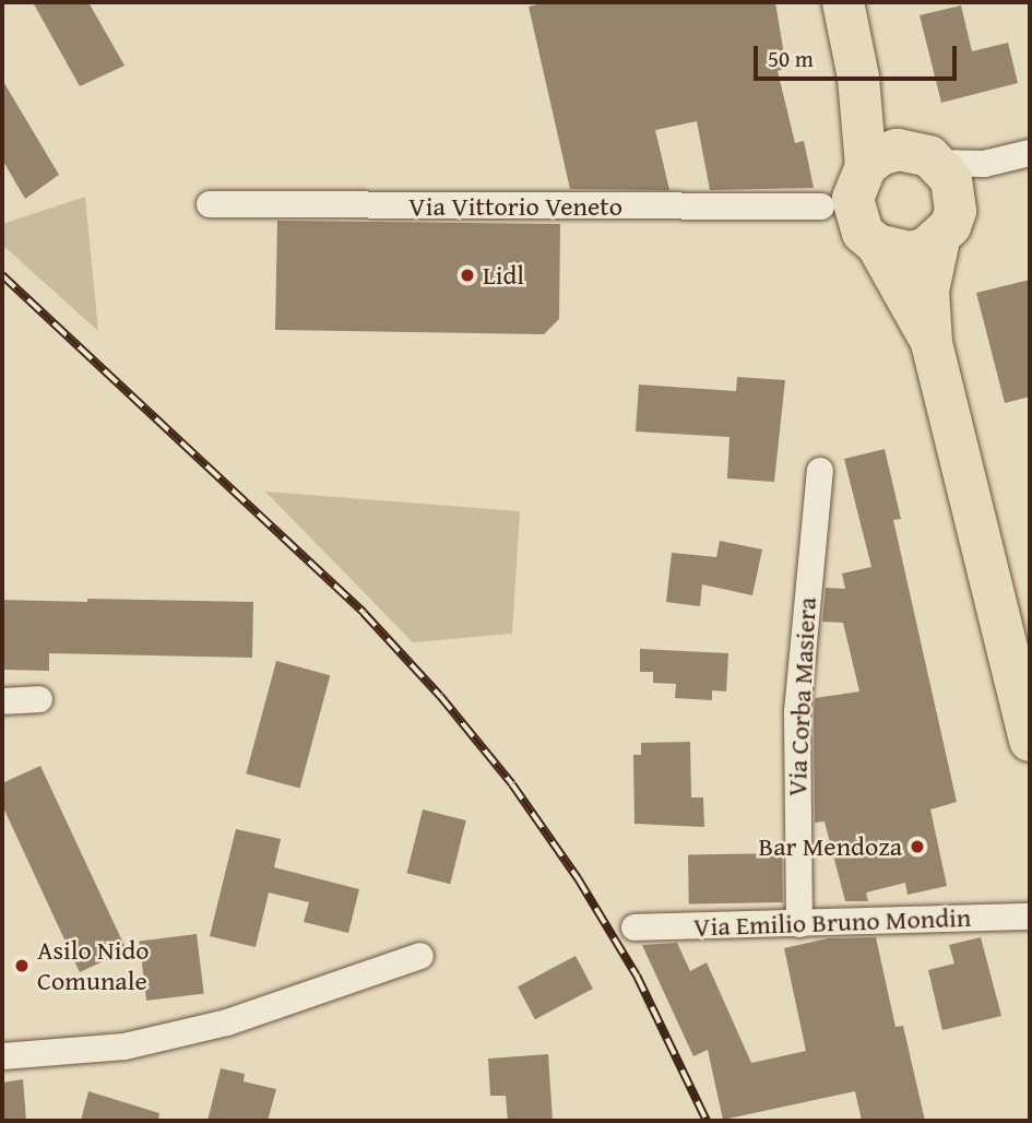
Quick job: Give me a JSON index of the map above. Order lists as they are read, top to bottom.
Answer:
{
  "streets": {
    "street": ["Via Vittorio Veneto", "Via Corba Masiera", "Via Emilio Bruno Mondin"]
  },
  "crossings": [
    ["Via Corba Masiera", "Via Emilio Bruno Mondin"]
  ],
  "places": ["Lidl", "Bar Mendoza", "Asilo Nido Comunale"],
  "scale_bar": "50 m"
}
